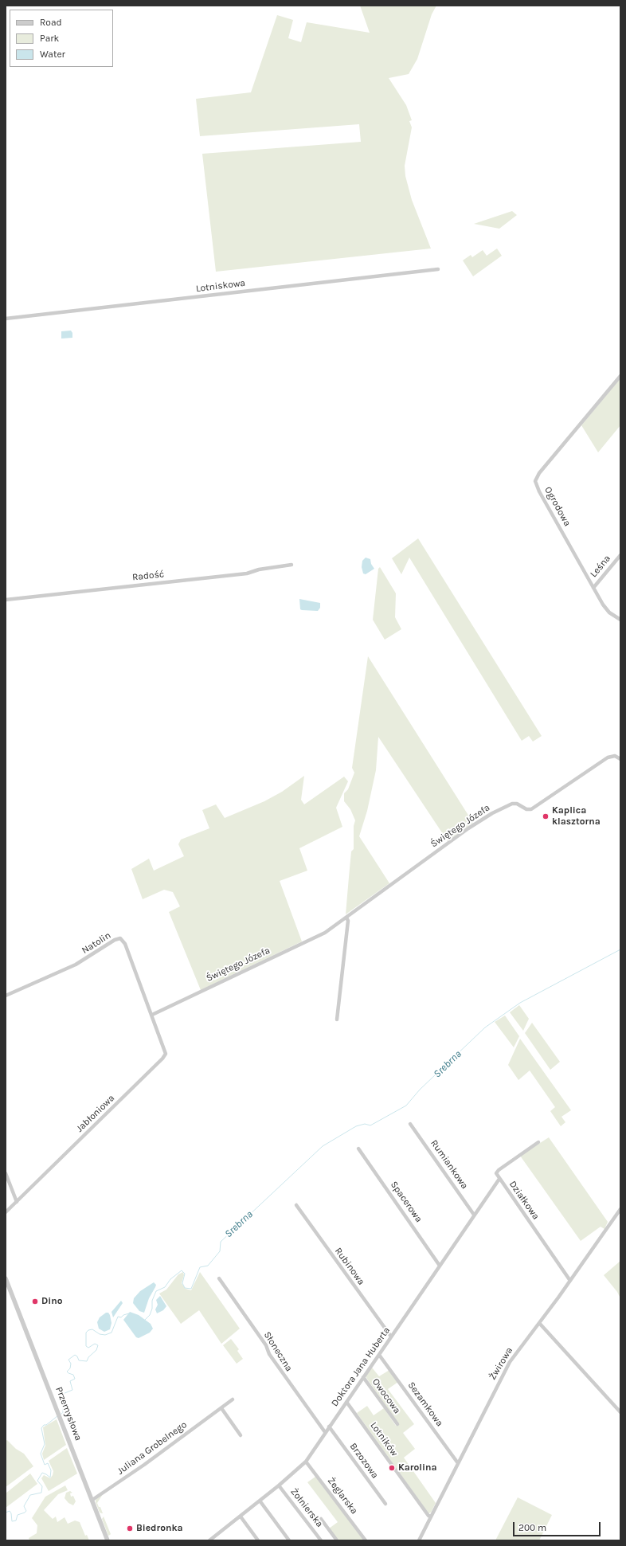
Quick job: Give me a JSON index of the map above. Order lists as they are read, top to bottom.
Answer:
{
  "streets": {
    "street": [
      "Lotniskowa",
      "Ogrodowa",
      "Leśna",
      "Radość",
      "Świętego Józefa",
      "Natolin",
      "Jabłoniowa",
      "Rumiankowa",
      "Działkowa",
      "Spacerowa",
      "Rubinowa",
      "Słoneczna",
      "Żwirowa",
      "Doktora Jana Huberta",
      "Owocowa",
      "Sezamkowa",
      "Przemysłowa",
      "Lotników",
      "Juliana Grobelnego",
      "Brzozowa",
      "Żeglarska",
      "Żołnierska"
    ]
  },
  "crossings": [
    ["Ogrodowa", "Leśna"],
    ["Świętego Józefa", "Natolin"],
    ["Świętego Józefa", "Jabłoniowa"],
    ["Natolin", "Jabłoniowa"],
    ["Rumiankowa", "Doktora Jana Huberta"],
    ["Działkowa", "Żwirowa"],
    ["Działkowa", "Doktora Jana Huberta"],
    ["Spacerowa", "Doktora Jana Huberta"],
    ["Rubinowa", "Doktora Jana Huberta"],
    ["Słoneczna", "Doktora Jana Huberta"],
    ["Żwirowa", "Sezamkowa"],
    ["Żwirowa", "Lotników"],
    ["Doktora Jana Huberta", "Owocowa"],
    ["Doktora Jana Huberta", "Sezamkowa"],
    ["Doktora Jana Huberta", "Lotników"],
    ["Doktora Jana Huberta", "Brzozowa"],
    ["Doktora Jana Huberta", "Żeglarska"],
    ["Doktora Jana Huberta", "Żołnierska"],
    ["Przemysłowa", "Juliana Grobelnego"]
  ],
  "water": ["Srebrna"],
  "places": [
    "Kaplica klasztorna",
    "Dino",
    "Karolina",
    "Biedronka"
  ],
  "legend": ["Road", "Park", "Water"],
  "scale_bar": "200 m"
}
